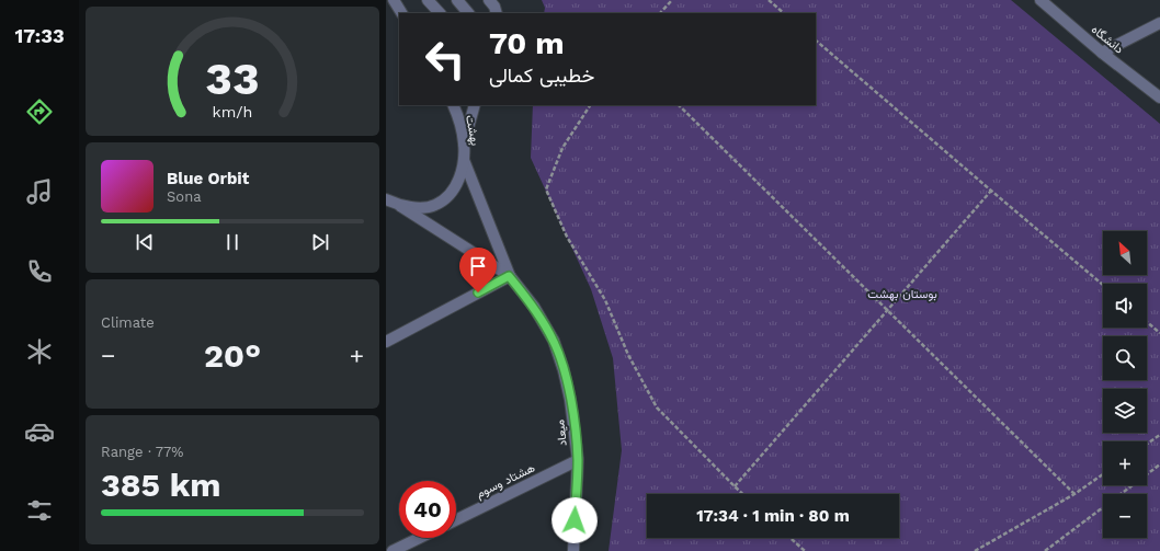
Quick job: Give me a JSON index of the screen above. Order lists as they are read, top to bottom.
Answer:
{
  "streets": {
    "street": [
      "دانشگاه",
      "بهشت",
      "میعاد",
      "هشتاد وسوم"
    ]
  },
  "crossings": [
    ["میعاد", "هشتاد وسوم"]
  ],
  "parks": ["بوستان بهشت"],
  "north": "top left",
  "page": {
    "tabs": "17:33",
    "turn": ["70 m", "خطیبی کمالی"],
    "song": ["Blue Orbit", "Sona"],
    "map_buttons": ["+", "−"],
    "tile": [
      "Climate",
      ["Range · 77%", "385 km"]
    ],
    "heat": ["−", "20°", "+"],
    "limit": "40",
    "trip": "17:34 · 1 min · 80 m",
    "gauge": ["33", "km/h"]
  }
}
